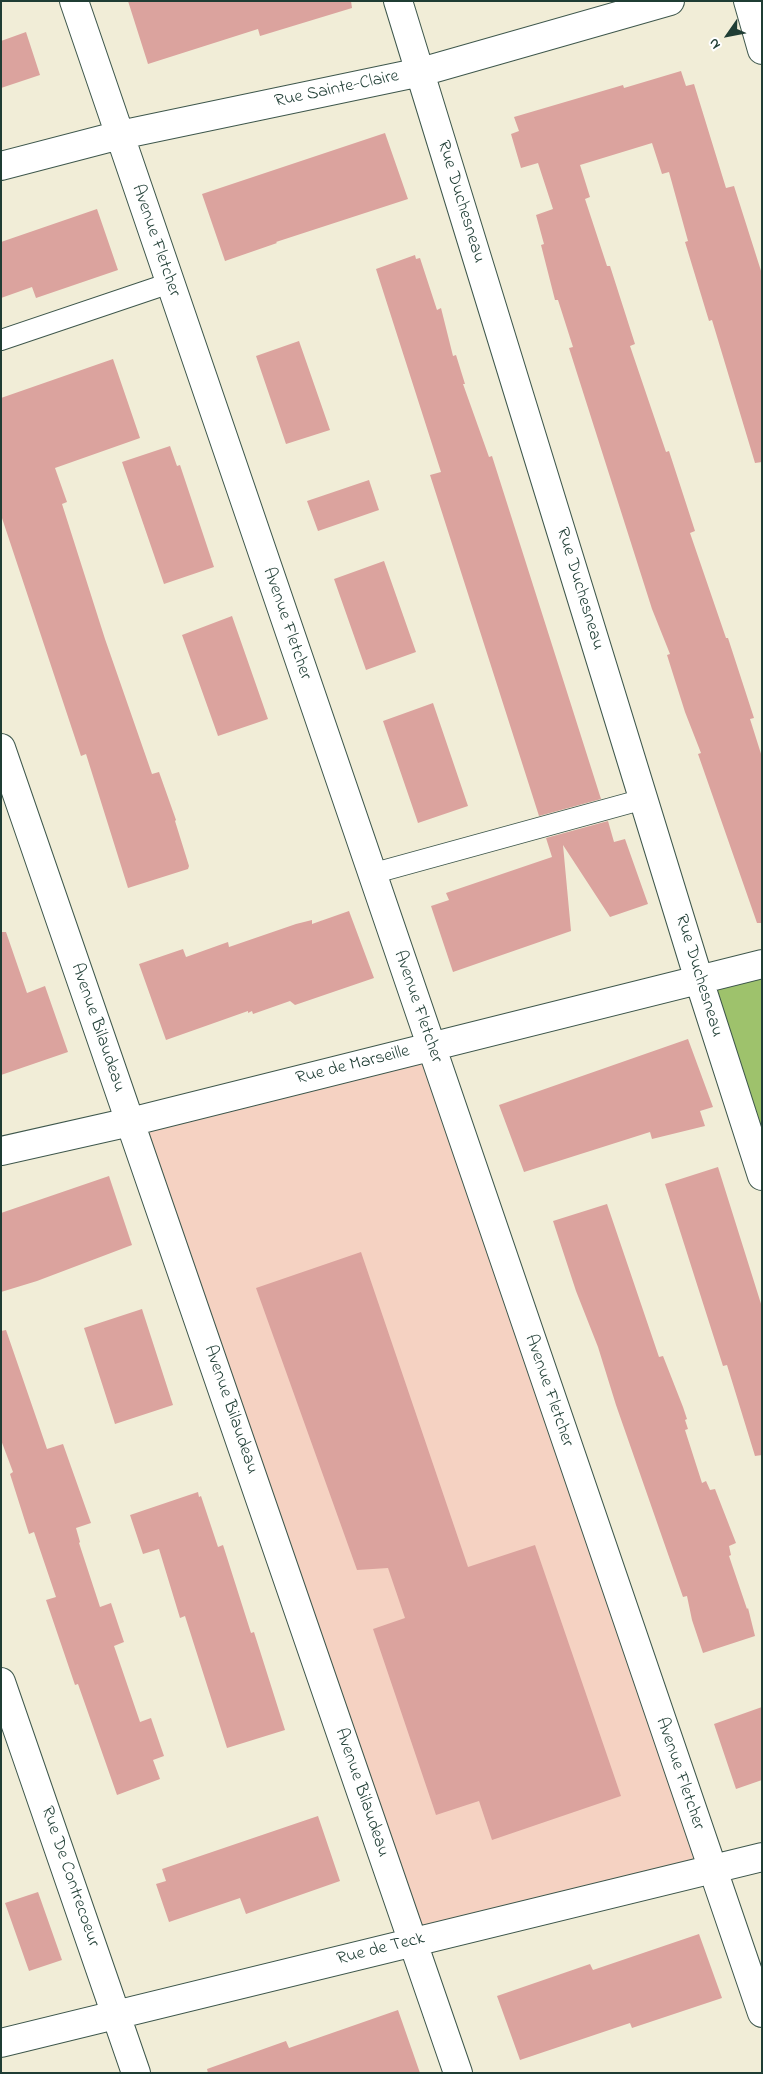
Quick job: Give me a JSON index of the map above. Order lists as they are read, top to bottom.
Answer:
{
  "streets": {
    "street": [
      "Rue Sainte-Claire",
      "Rue Duchesneau",
      "Avenue Fletcher",
      "Avenue Bilaudeau",
      "Rue de Marseille",
      "Rue De Contrecoeur",
      "Rue de Teck"
    ]
  },
  "crossings": [
    ["Rue Sainte-Claire", "Rue Duchesneau"],
    ["Rue Sainte-Claire", "Avenue Fletcher"],
    ["Rue Duchesneau", "Rue de Marseille"],
    ["Avenue Fletcher", "Rue de Marseille"],
    ["Avenue Fletcher", "Rue de Teck"],
    ["Avenue Bilaudeau", "Rue de Marseille"],
    ["Avenue Bilaudeau", "Rue de Teck"],
    ["Rue De Contrecoeur", "Rue de Teck"]
  ],
  "north": "bottom left"
}
